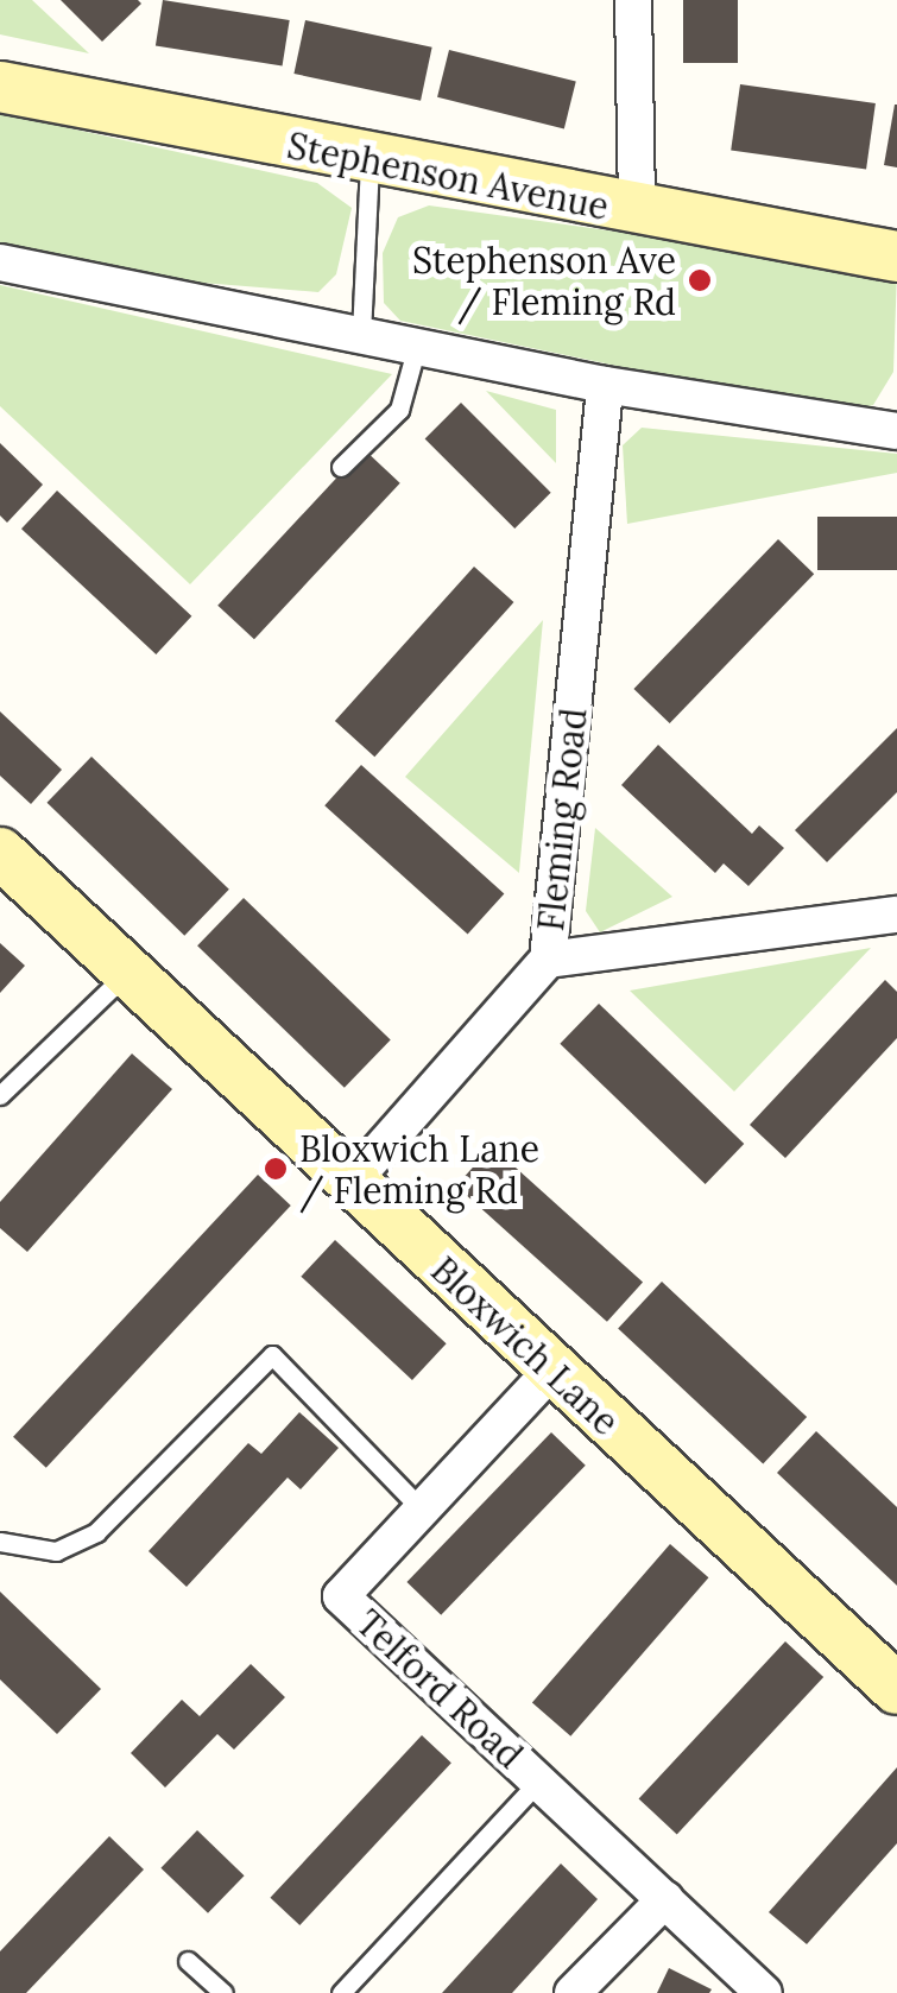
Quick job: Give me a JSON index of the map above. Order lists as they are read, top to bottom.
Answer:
{
  "streets": {
    "street": [
      "Stephenson Avenue",
      "Fleming Road",
      "Bloxwich Lane",
      "Telford Road"
    ]
  },
  "crossings": [
    ["Fleming Road", "Bloxwich Lane"],
    ["Bloxwich Lane", "Telford Road"]
  ],
  "places": ["Stephenson Ave / Fleming Rd", "Bloxwich Lane / Fleming Rd"]
}
